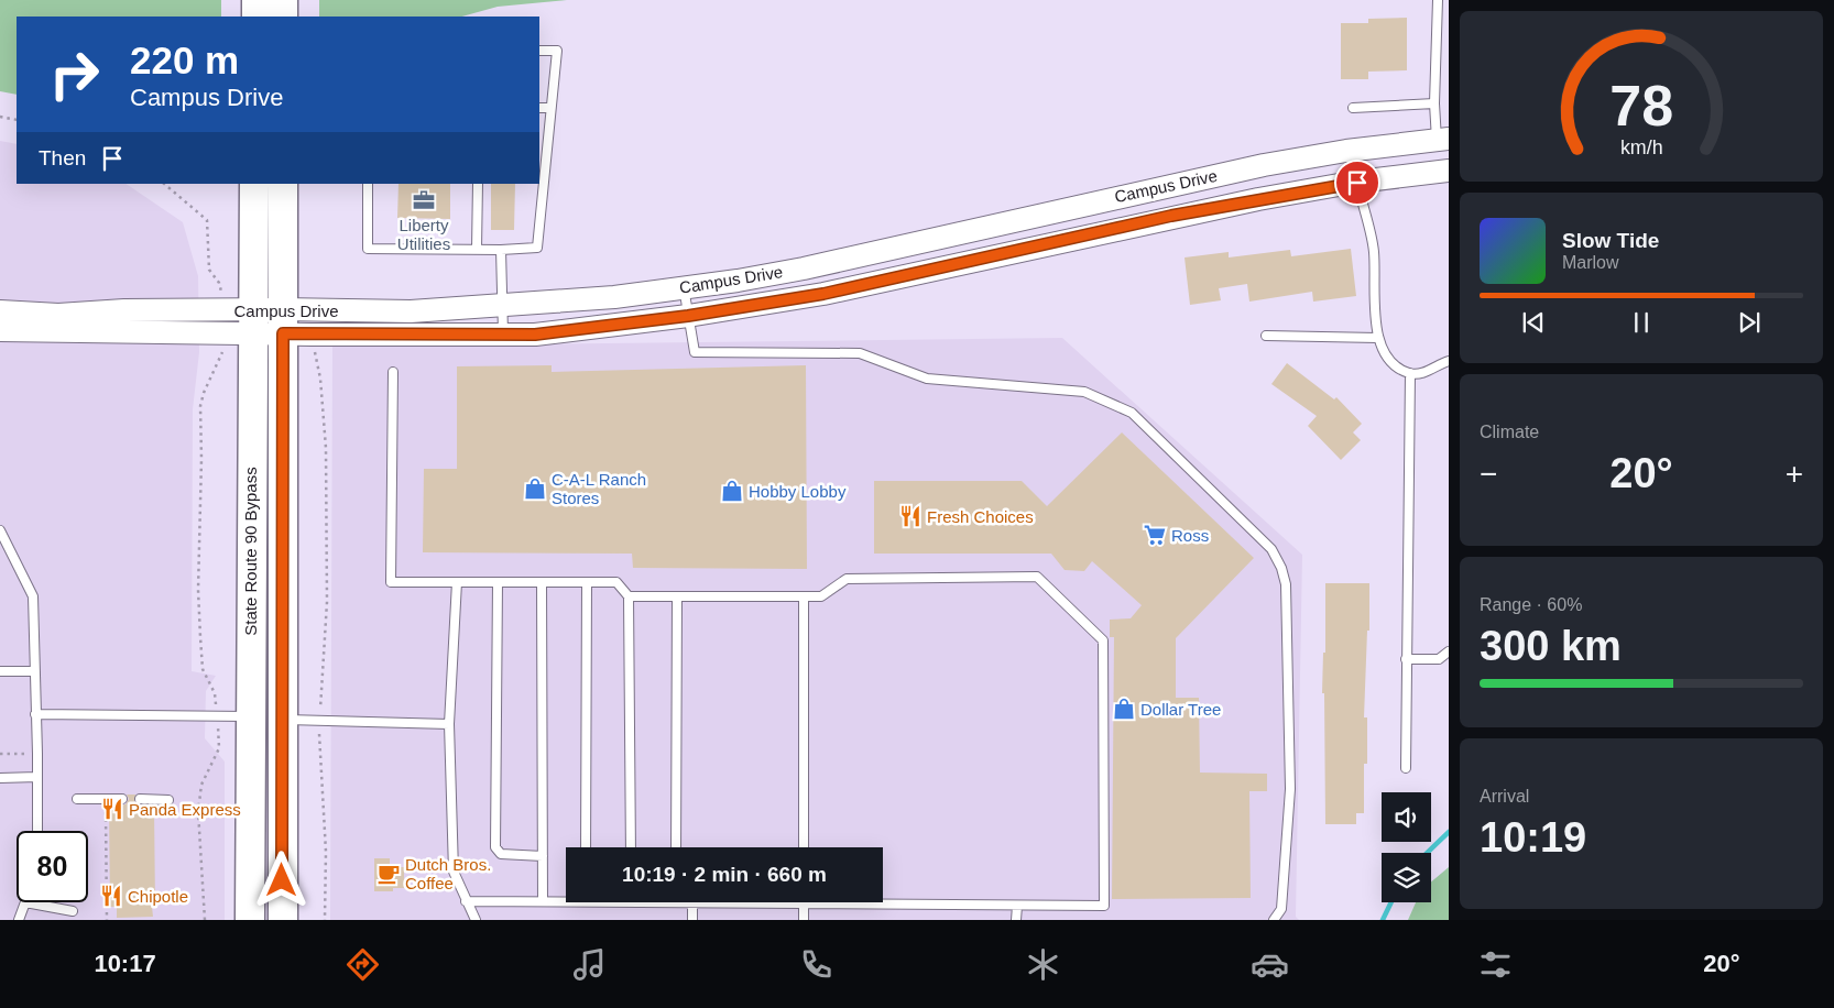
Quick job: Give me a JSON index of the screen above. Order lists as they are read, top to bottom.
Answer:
{
  "streets": {
    "highway": ["State Route 90 Bypass"],
    "street": ["Campus Drive"]
  },
  "crossings": [
    ["Campus Drive", "State Route 90 Bypass"]
  ],
  "places": {
    "office": ["Liberty Utilities"],
    "shop": ["C-A-L Ranch Stores", "Hobby Lobby", "Dollar Tree"],
    "restaurant": ["Fresh Choices", "Panda Express", "Chipotle"],
    "supermarket": ["Ross"],
    "cafe": ["Dutch Bros. Coffee"]
  },
  "page": {
    "turn": ["220 m", "Campus Drive"],
    "then": "Then",
    "song": ["Slow Tide", "Marlow"],
    "tile": [
      "Climate",
      ["Range · 60%", "300 km"],
      ["Arrival", "10:19"]
    ],
    "heat": ["−", "20°", "+"],
    "limit": "80",
    "trip": "10:19 · 2 min · 660 m",
    "tabs": ["10:17", "20°"],
    "gauge": ["78", "km/h"]
  }
}
